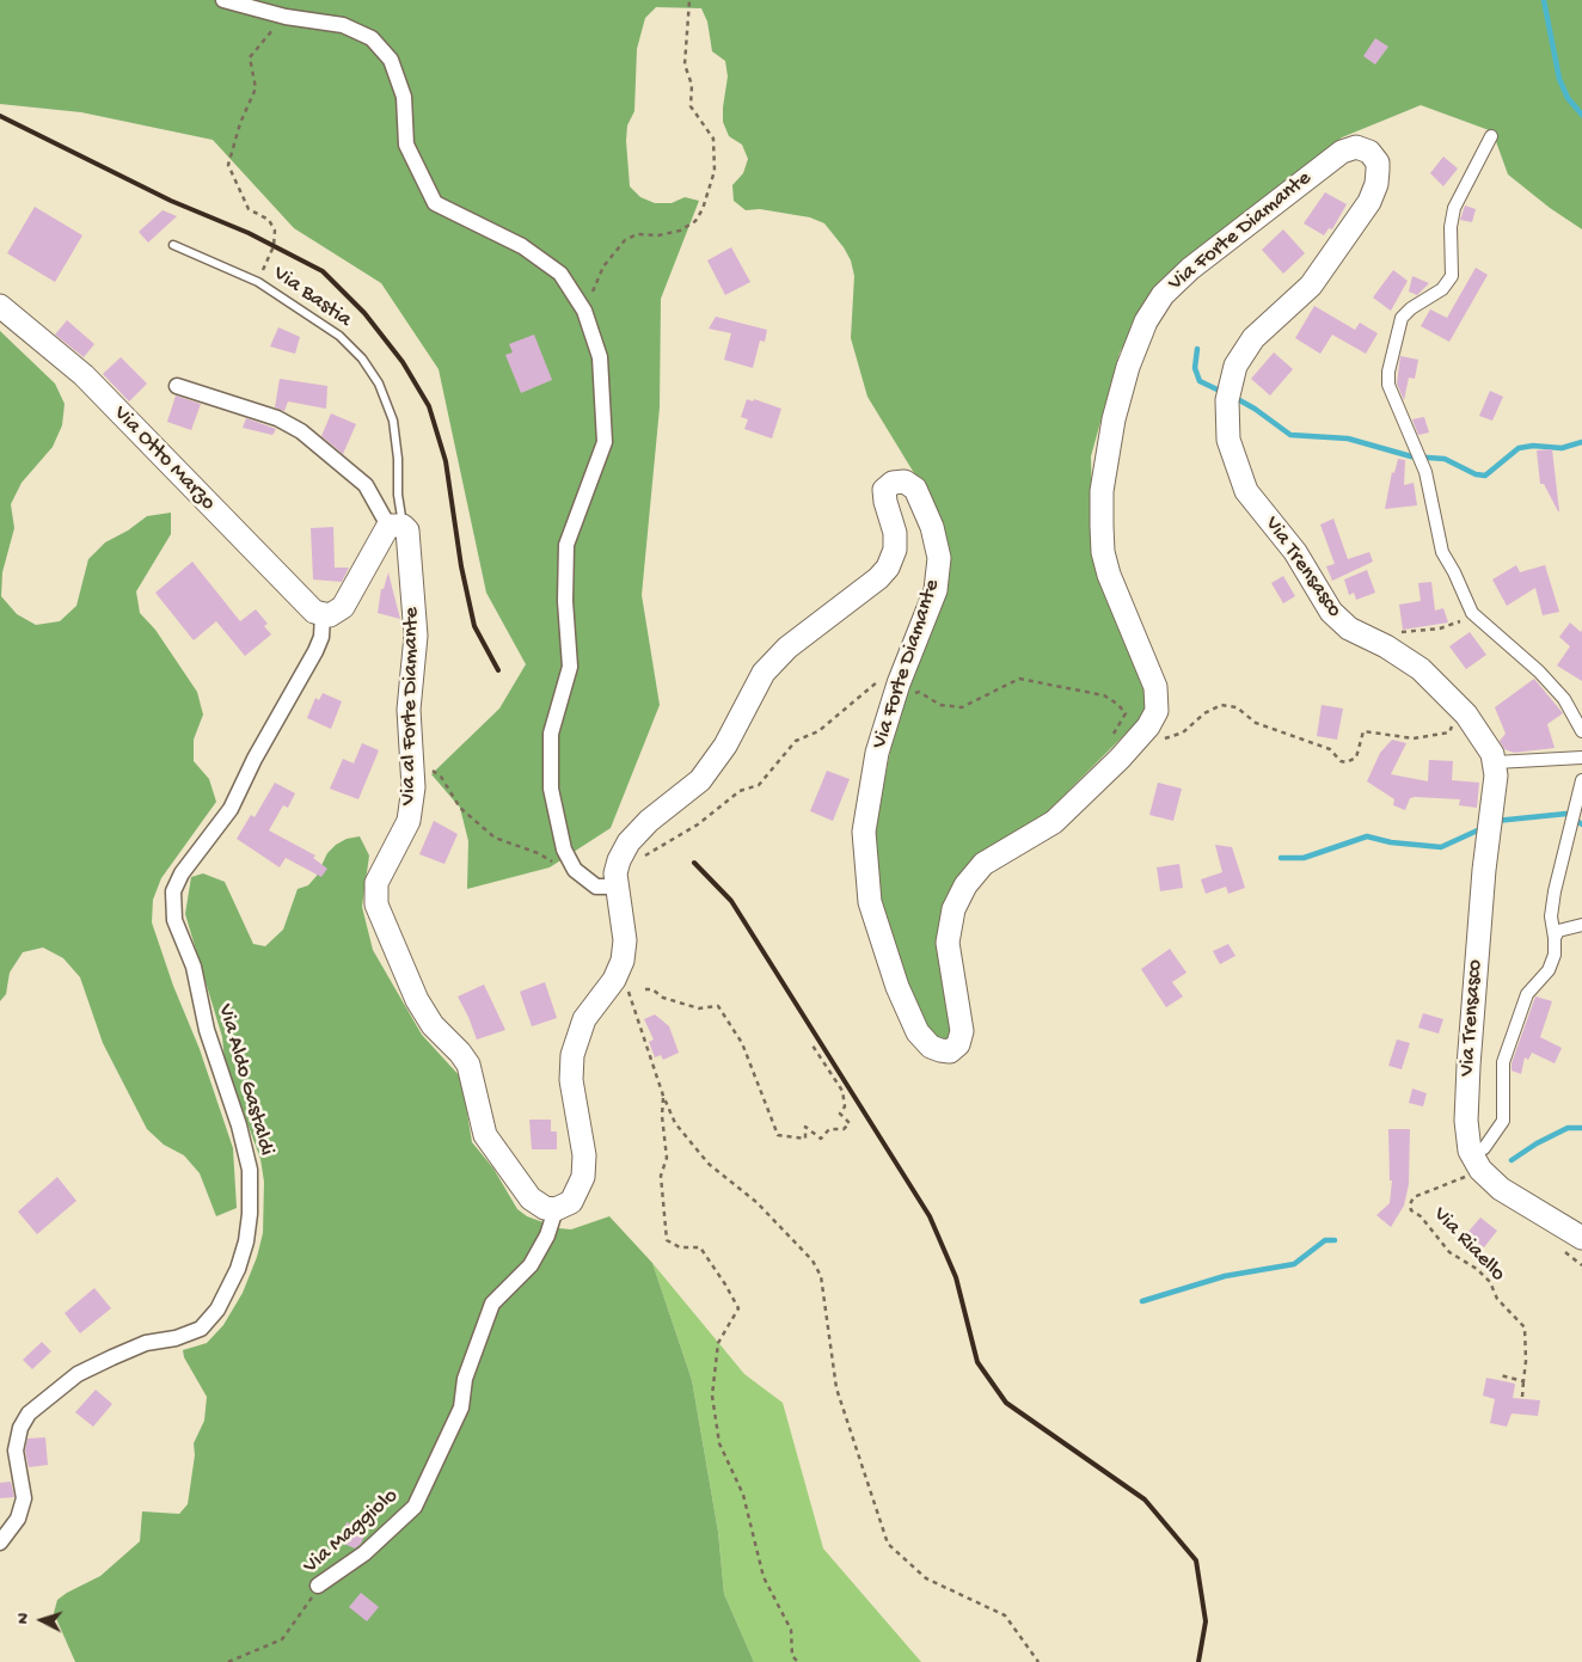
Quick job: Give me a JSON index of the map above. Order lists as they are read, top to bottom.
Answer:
{
  "streets": {
    "main road": [
      "Via Forte Diamante",
      "Via Otto Marzo",
      "Via Trensasco",
      "Via al Forte Diamante"
    ],
    "street": ["Via Aldo Gastaldi", "Via Maggiolo"],
    "lane": ["Via Bastia"],
    "path": ["Via Riaello"]
  },
  "crossings": [
    ["Via Forte Diamante", "Via Trensasco"],
    ["Via Bastia", "Via al Forte Diamante"],
    ["Via Otto Marzo", "Via Aldo Gastaldi"],
    ["Via Trensasco", "Via Riaello"],
    ["Via al Forte Diamante", "Via Maggiolo"]
  ],
  "north": "left"
}
